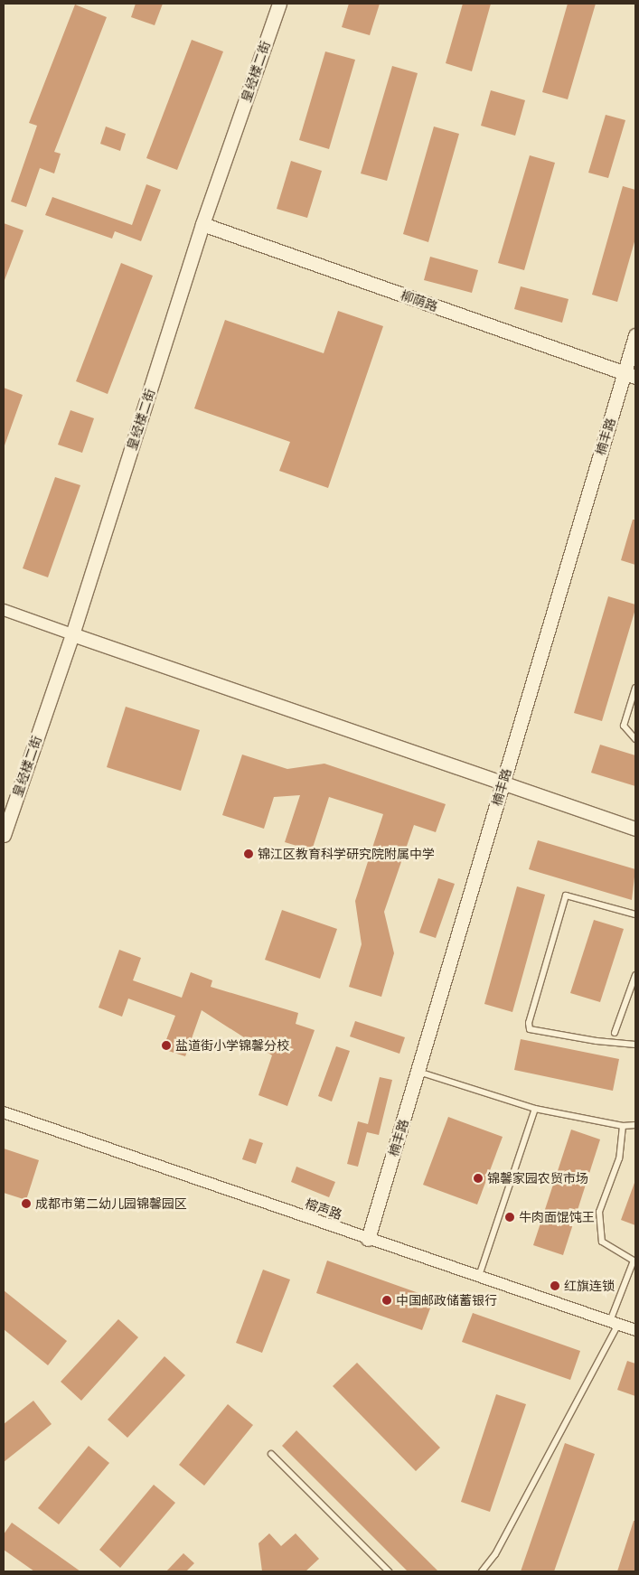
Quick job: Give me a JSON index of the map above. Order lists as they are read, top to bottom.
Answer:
{
  "streets": {
    "street": [
      "皇经楼二街",
      "柳荫路",
      "楠丰路",
      "榕声路"
    ]
  },
  "crossings": [
    ["皇经楼二街", "柳荫路"],
    ["柳荫路", "楠丰路"],
    ["楠丰路", "榕声路"]
  ],
  "places": [
    "锦江区教育科学研究院附属中学",
    "盐道街小学锦馨分校",
    "锦馨家园农贸市场",
    "成都市第二幼儿园锦馨园区",
    "牛肉面馄饨王",
    "红旗连锁",
    "中国邮政储蓄银行"
  ]
}
